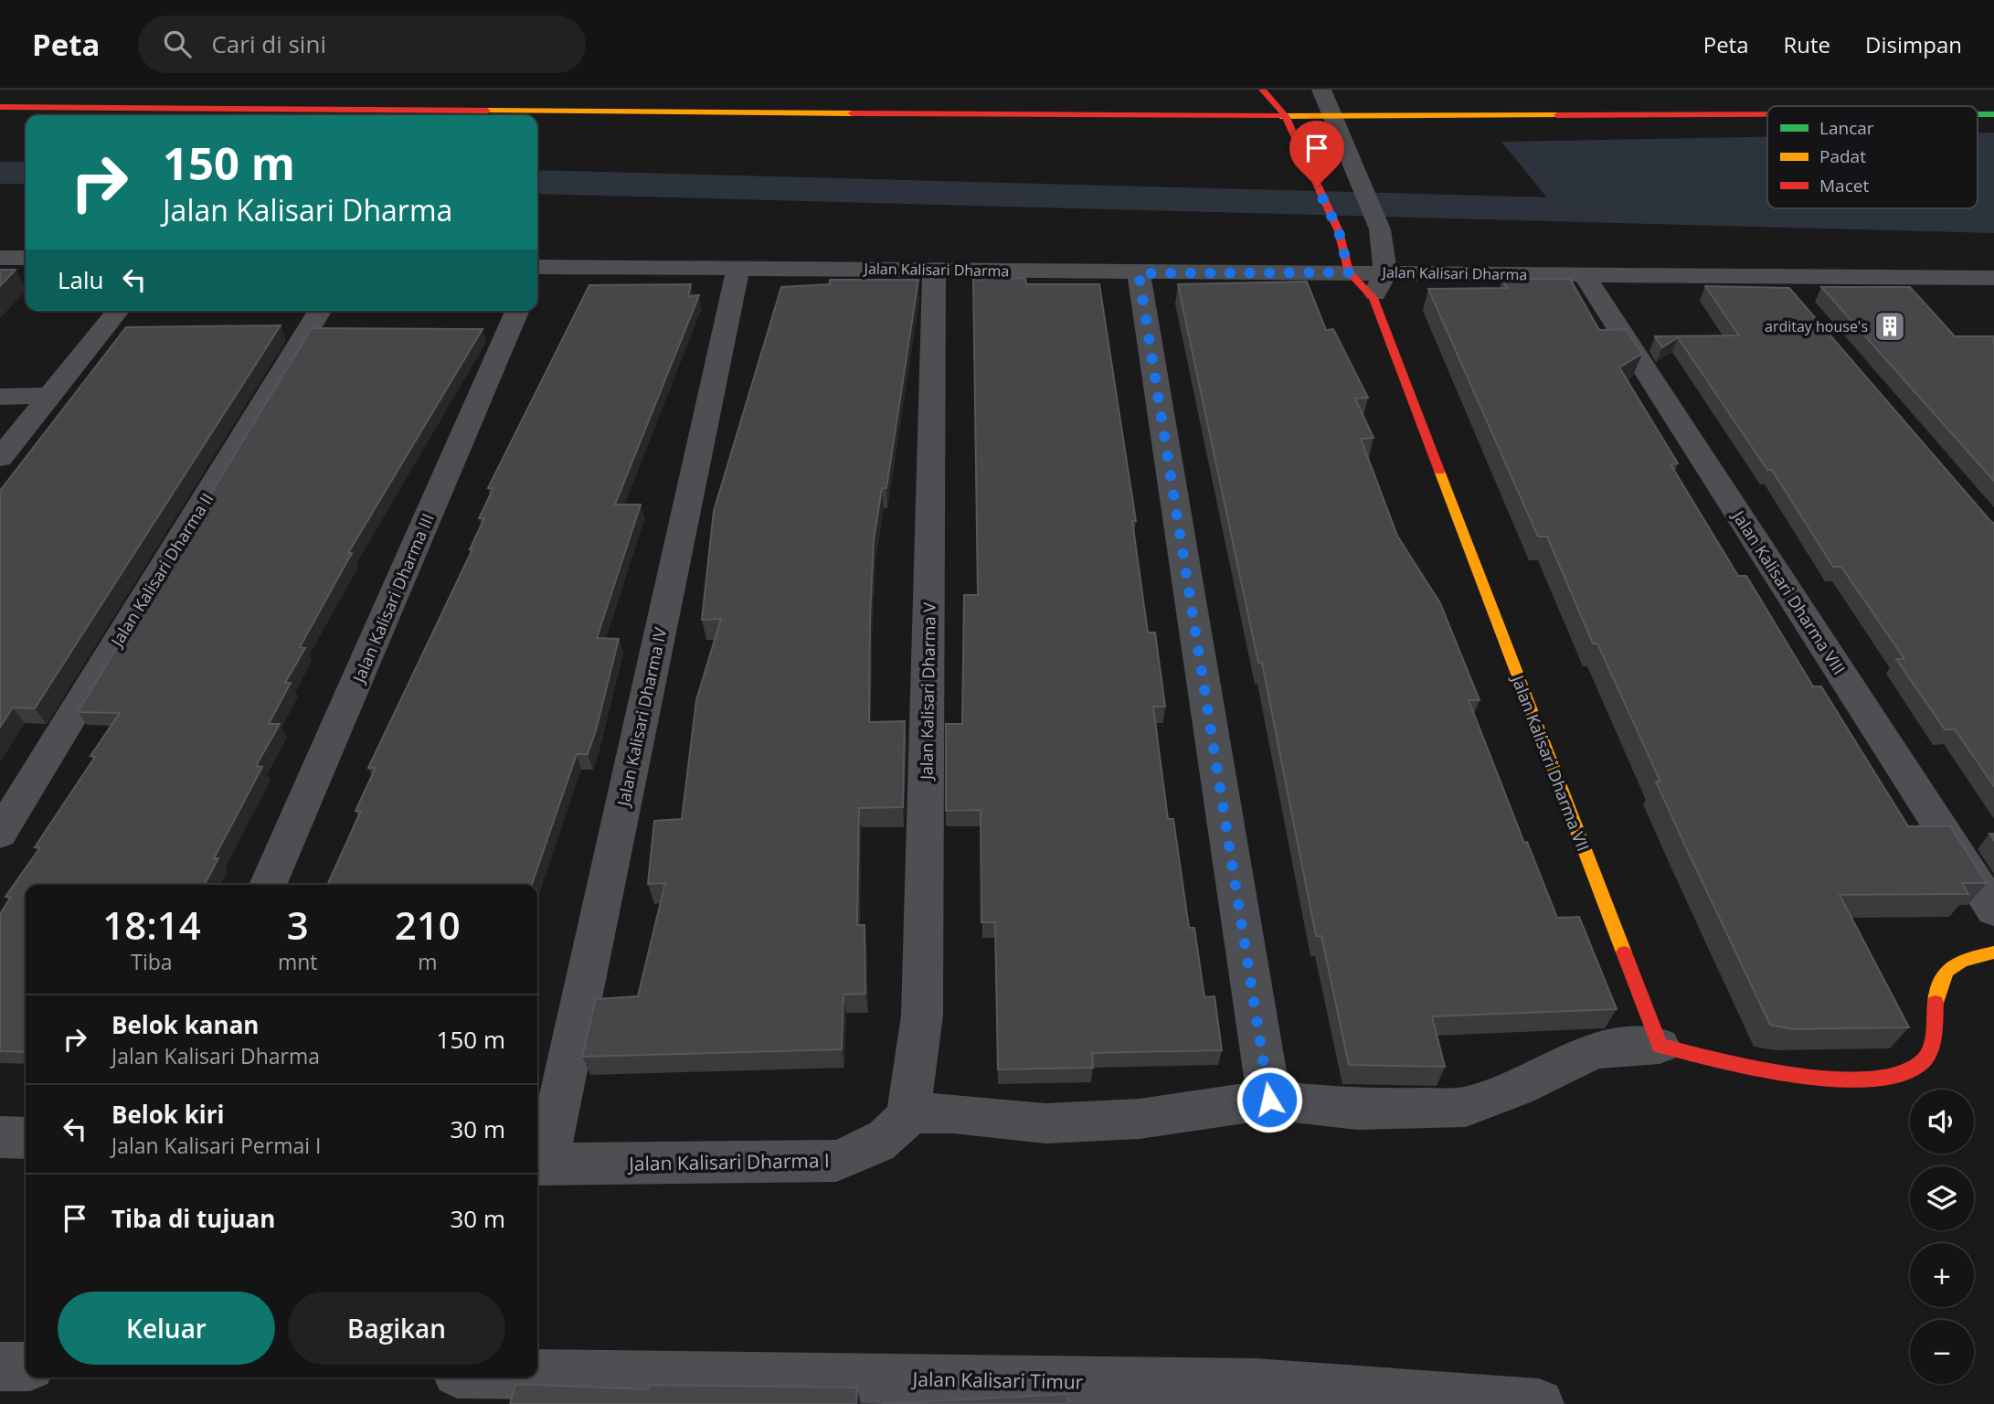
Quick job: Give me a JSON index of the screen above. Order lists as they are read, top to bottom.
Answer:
{
  "streets": {
    "street": [
      "Jalan Kalisari Dharma",
      "Jalan Kalisari Dharma II",
      "Jalan Kalisari Dharma VIII",
      "Jalan Kalisari Dharma III",
      "Jalan Kalisari Dharma V",
      "Jalan Kalisari Dharma IV",
      "Jalan Kalisari Dharma VII",
      "Jalan Kalisari Dharma I",
      "Jalan Kalisari Timur"
    ]
  },
  "crossings": [
    ["Jalan Kalisari Dharma", "Jalan Kalisari Dharma VIII"],
    ["Jalan Kalisari Dharma", "Jalan Kalisari Dharma V"],
    ["Jalan Kalisari Dharma", "Jalan Kalisari Dharma IV"],
    ["Jalan Kalisari Dharma", "Jalan Kalisari Dharma VII"],
    ["Jalan Kalisari Dharma V", "Jalan Kalisari Dharma I"],
    ["Jalan Kalisari Dharma IV", "Jalan Kalisari Dharma I"]
  ],
  "places": {
    "building": ["arditay house's"]
  },
  "legend": ["Lancar", "Padat", "Macet"],
  "page": {
    "header": "Peta",
    "search": "Cari di sini",
    "nav": ["Peta", "Rute", "Disimpan"],
    "turn": ["150 m", "Jalan Kalisari Dharma"],
    "then": "Lalu",
    "eta": [
      "18:14",
      "Tiba",
      "3",
      "mnt",
      "210",
      "m"
    ],
    "list": [
      {
        "name": "Belok kanan",
        "note": "Jalan Kalisari Dharma",
        "value": "150 m"
      },
      {
        "name": "Belok kiri",
        "note": "Jalan Kalisari Permai I",
        "value": "30 m"
      },
      {
        "name": "Tiba di tujuan",
        "value": "30 m"
      }
    ],
    "map_buttons": ["+", "−"],
    "buttons": ["Keluar", "Bagikan"]
  }
}
